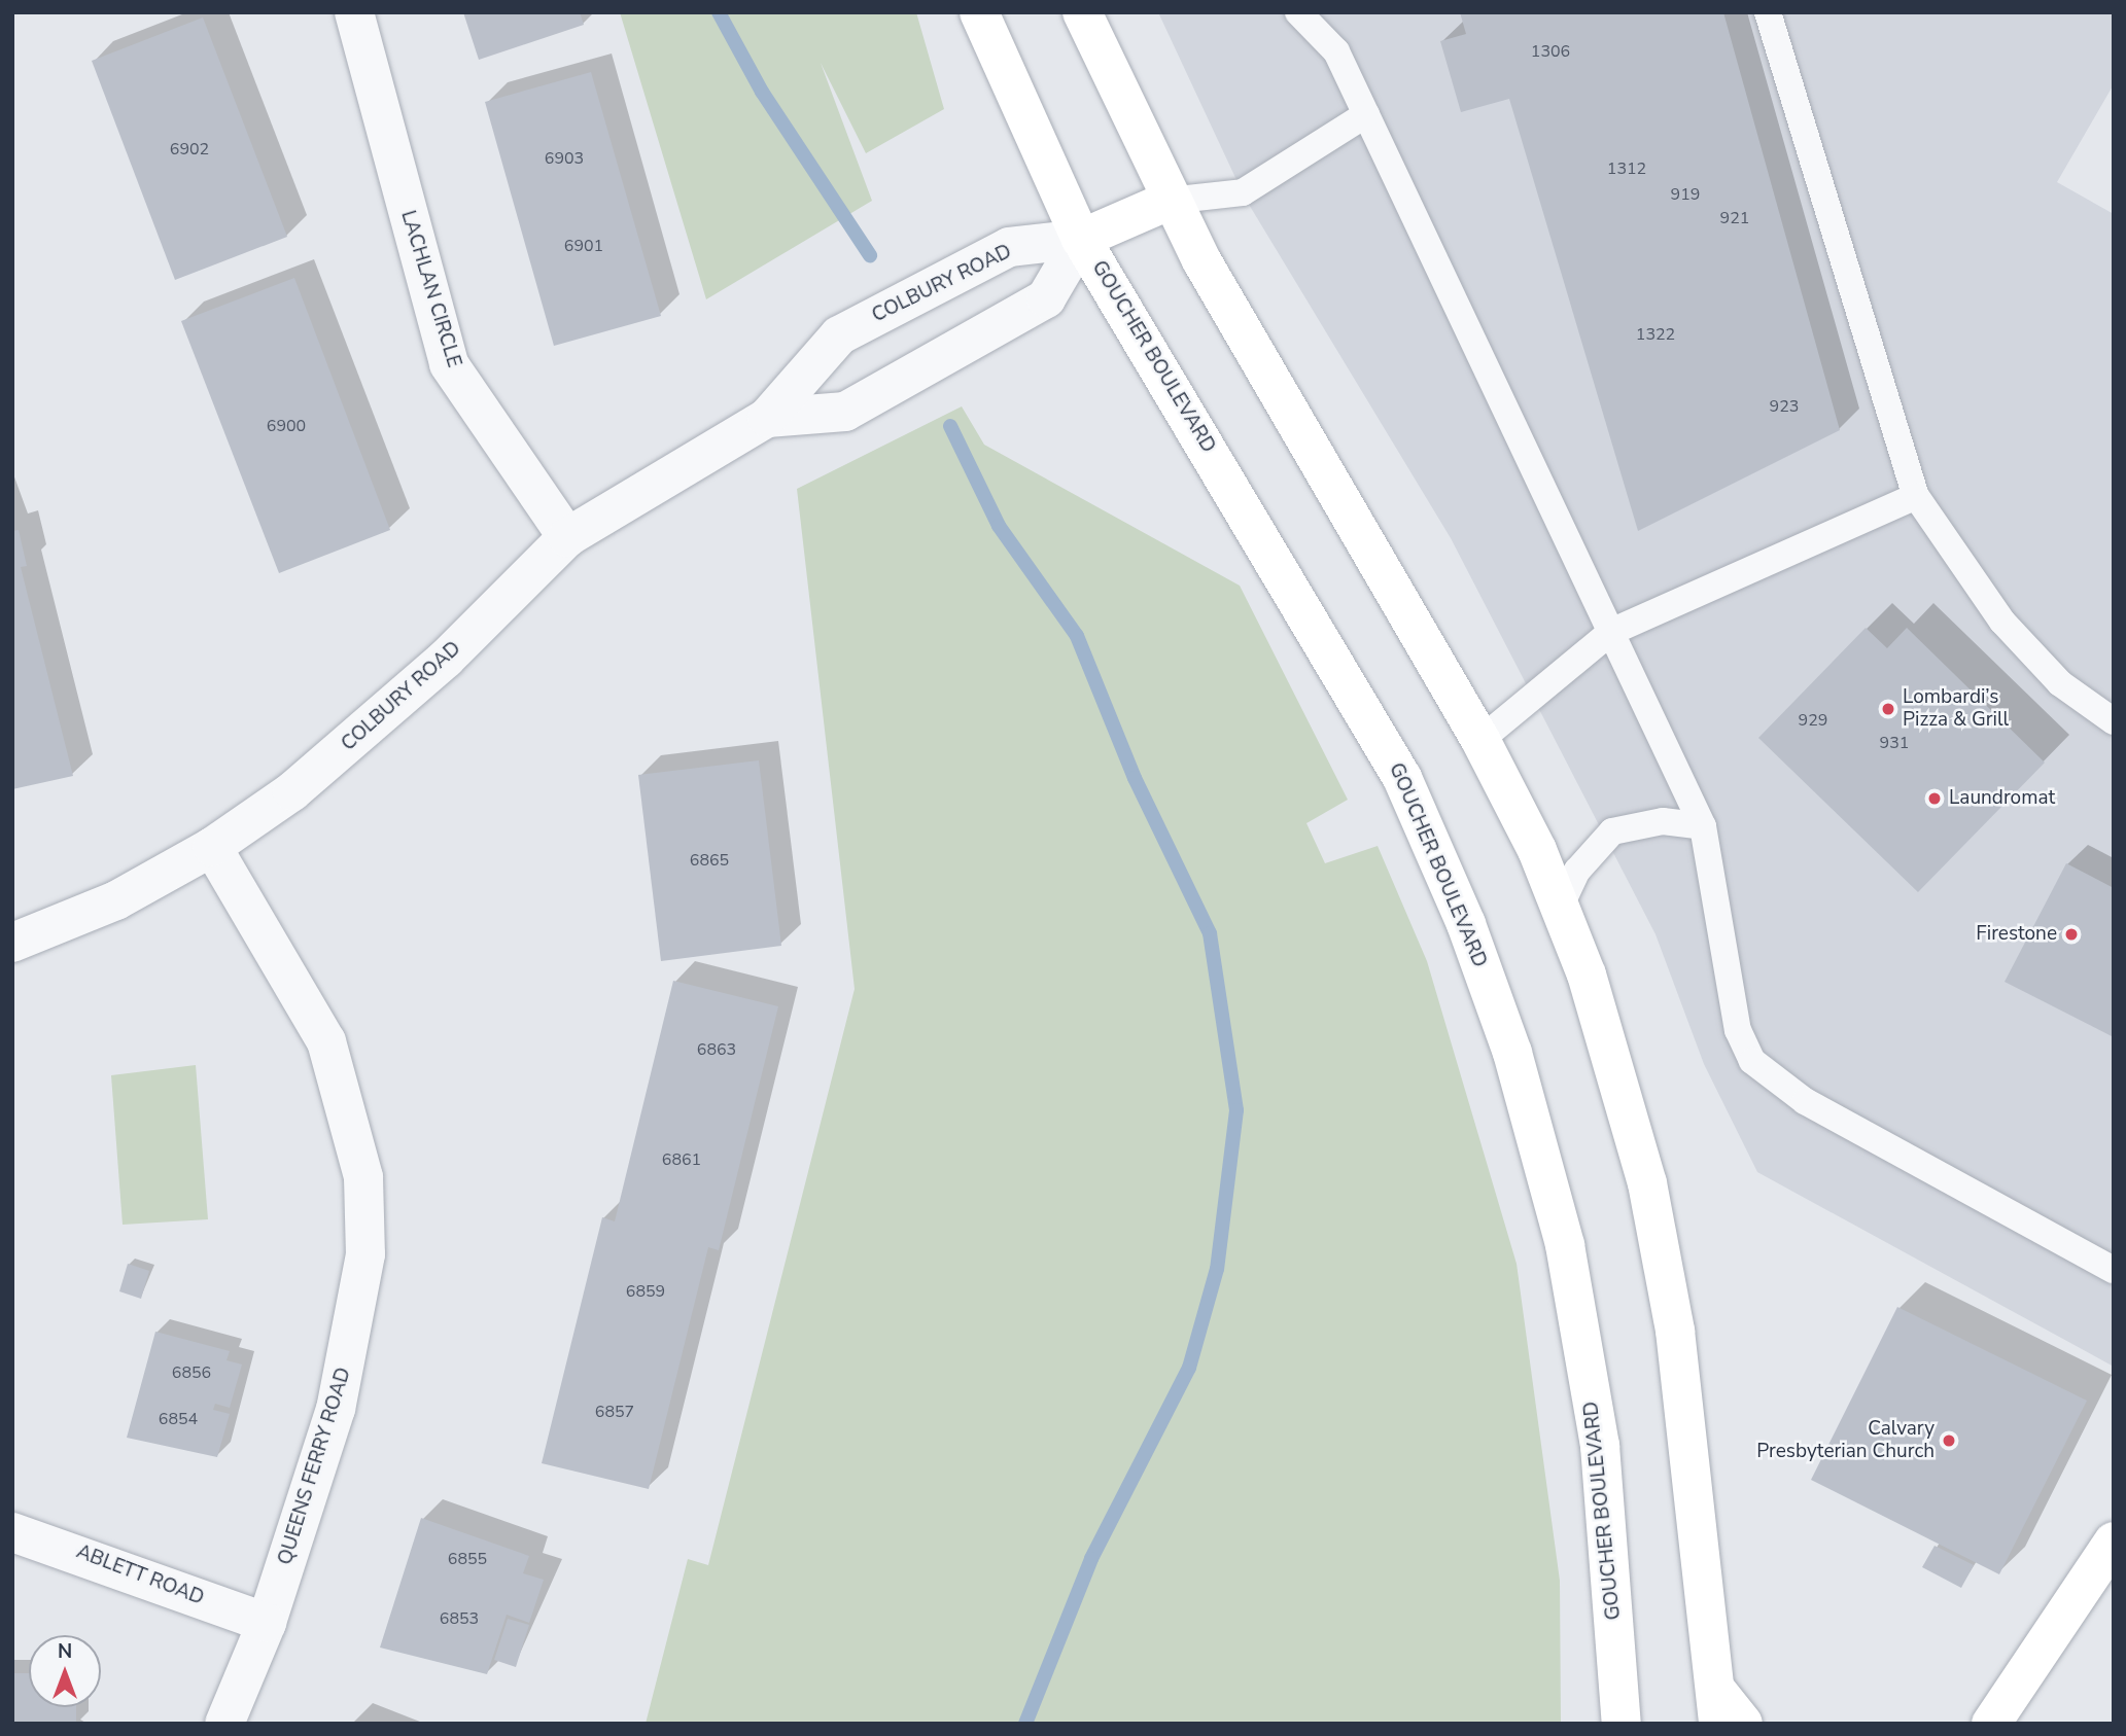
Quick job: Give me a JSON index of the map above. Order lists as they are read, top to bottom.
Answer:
{
  "streets": {
    "main road": ["GOUCHER BOULEVARD"],
    "street": [
      "COLBURY ROAD",
      "LACHLAN CIRCLE",
      "QUEENS FERRY ROAD",
      "ABLETT ROAD"
    ]
  },
  "crossings": [
    ["COLBURY ROAD", "LACHLAN CIRCLE"],
    ["COLBURY ROAD", "GOUCHER BOULEVARD"],
    ["COLBURY ROAD", "QUEENS FERRY ROAD"],
    ["QUEENS FERRY ROAD", "ABLETT ROAD"]
  ],
  "places": [
    "Lombardi’s Pizza & Grill",
    "Laundromat",
    "Firestone",
    "Calvary Presbyterian Church"
  ],
  "house_numbers": [
    "1306",
    "6902",
    "6903",
    "1312",
    "919",
    "921",
    "6901",
    "1322",
    "923",
    "6900",
    "929",
    "931",
    "6865",
    "6863",
    "6861",
    "6859",
    "6856",
    "6857",
    "6854",
    "6855",
    "6853"
  ],
  "north": "top"
}
